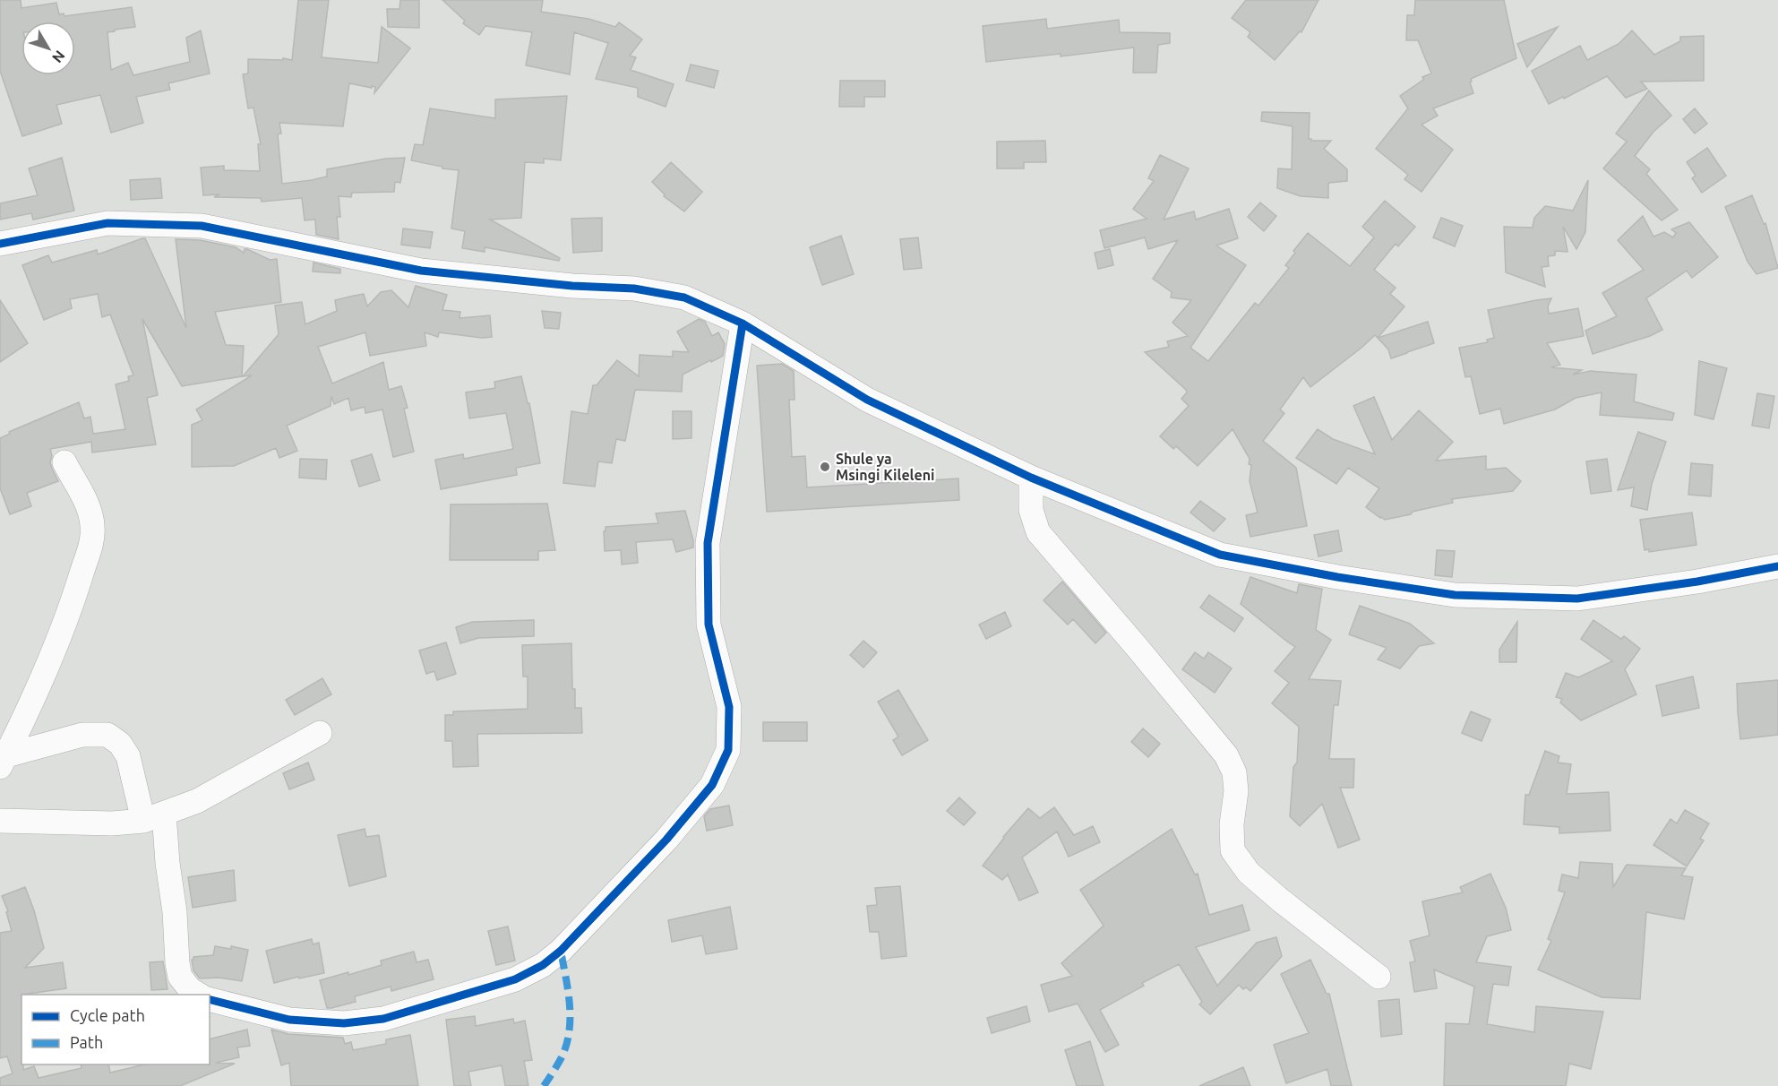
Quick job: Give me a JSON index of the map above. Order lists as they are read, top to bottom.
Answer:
{
  "places": ["Shule ya Msingi Kileleni"],
  "legend": ["Cycle path", "Path"],
  "north": "bottom right"
}
